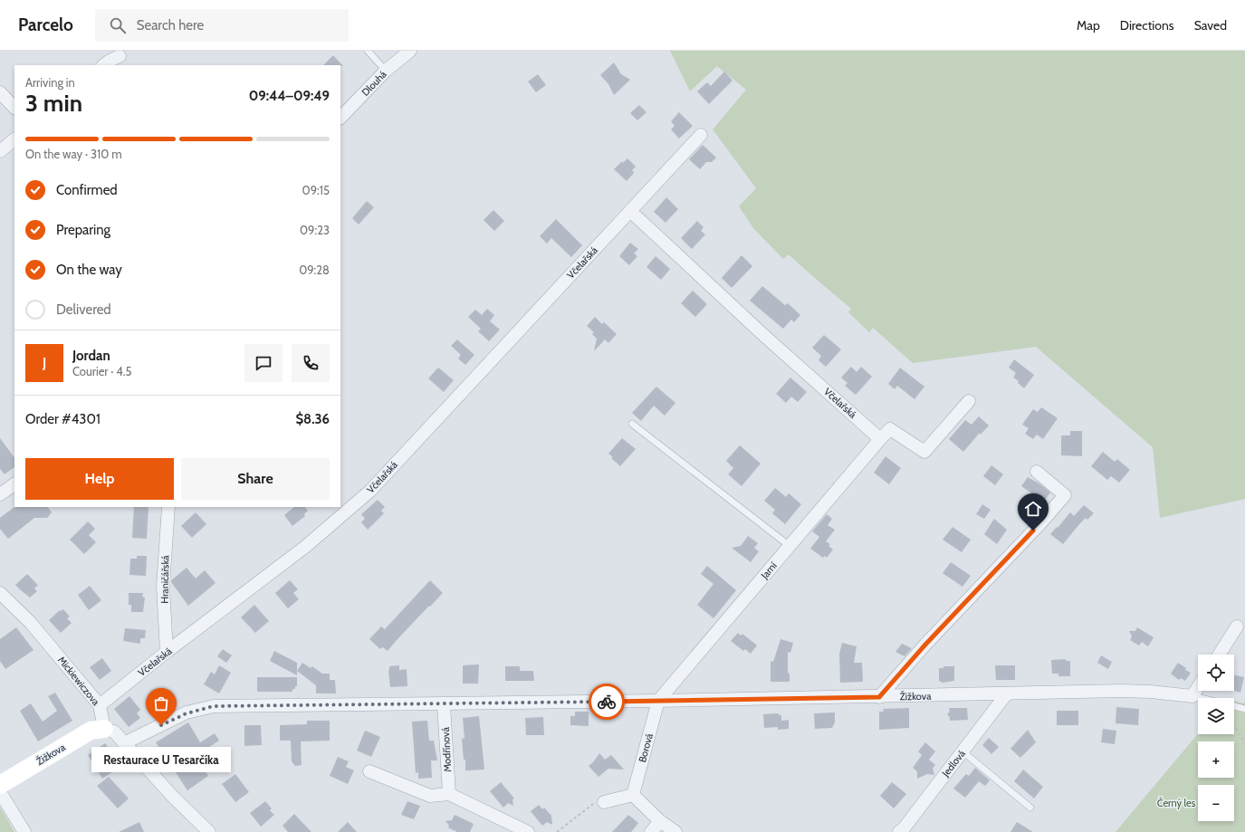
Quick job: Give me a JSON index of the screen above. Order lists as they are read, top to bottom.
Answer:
{
  "streets": {
    "street": [
      "Dlouhá",
      "Včelařská",
      "Jarní",
      "Hraničářská",
      "Mickiewiczova",
      "Žižkova",
      "Borová",
      "Modřínová",
      "Jedlová"
    ]
  },
  "crossings": [
    ["Včelařská", "Jarní"],
    ["Včelařská", "Hraničářská"],
    ["Včelařská", "Mickiewiczova"],
    ["Jarní", "Žižkova"],
    ["Jarní", "Borová"],
    ["Mickiewiczova", "Žižkova"],
    ["Žižkova", "Borová"],
    ["Žižkova", "Modřínová"],
    ["Žižkova", "Jedlová"]
  ],
  "parks": ["Černý les"],
  "places": ["Restaurace U Tesarčíka"],
  "page": {
    "header": "Parcelo",
    "search": "Search here",
    "nav": ["Map", "Directions", "Saved"],
    "heading": ["3 min", "Arriving in", "09:44–09:49"],
    "panel": [
      "Jordan",
      "Courier · 4.5",
      "Order #4301",
      "$8.36"
    ],
    "bar": "On the way · 310 m",
    "list": [
      ["Confirmed", "09:15"],
      ["Preparing", "09:23"],
      ["On the way", "09:28"],
      "Delivered"
    ],
    "round": "J",
    "buttons": ["Help", "Share"],
    "map_buttons": ["+", "−"],
    "bubble": "Restaurace U Tesarčíka"
  }
}
